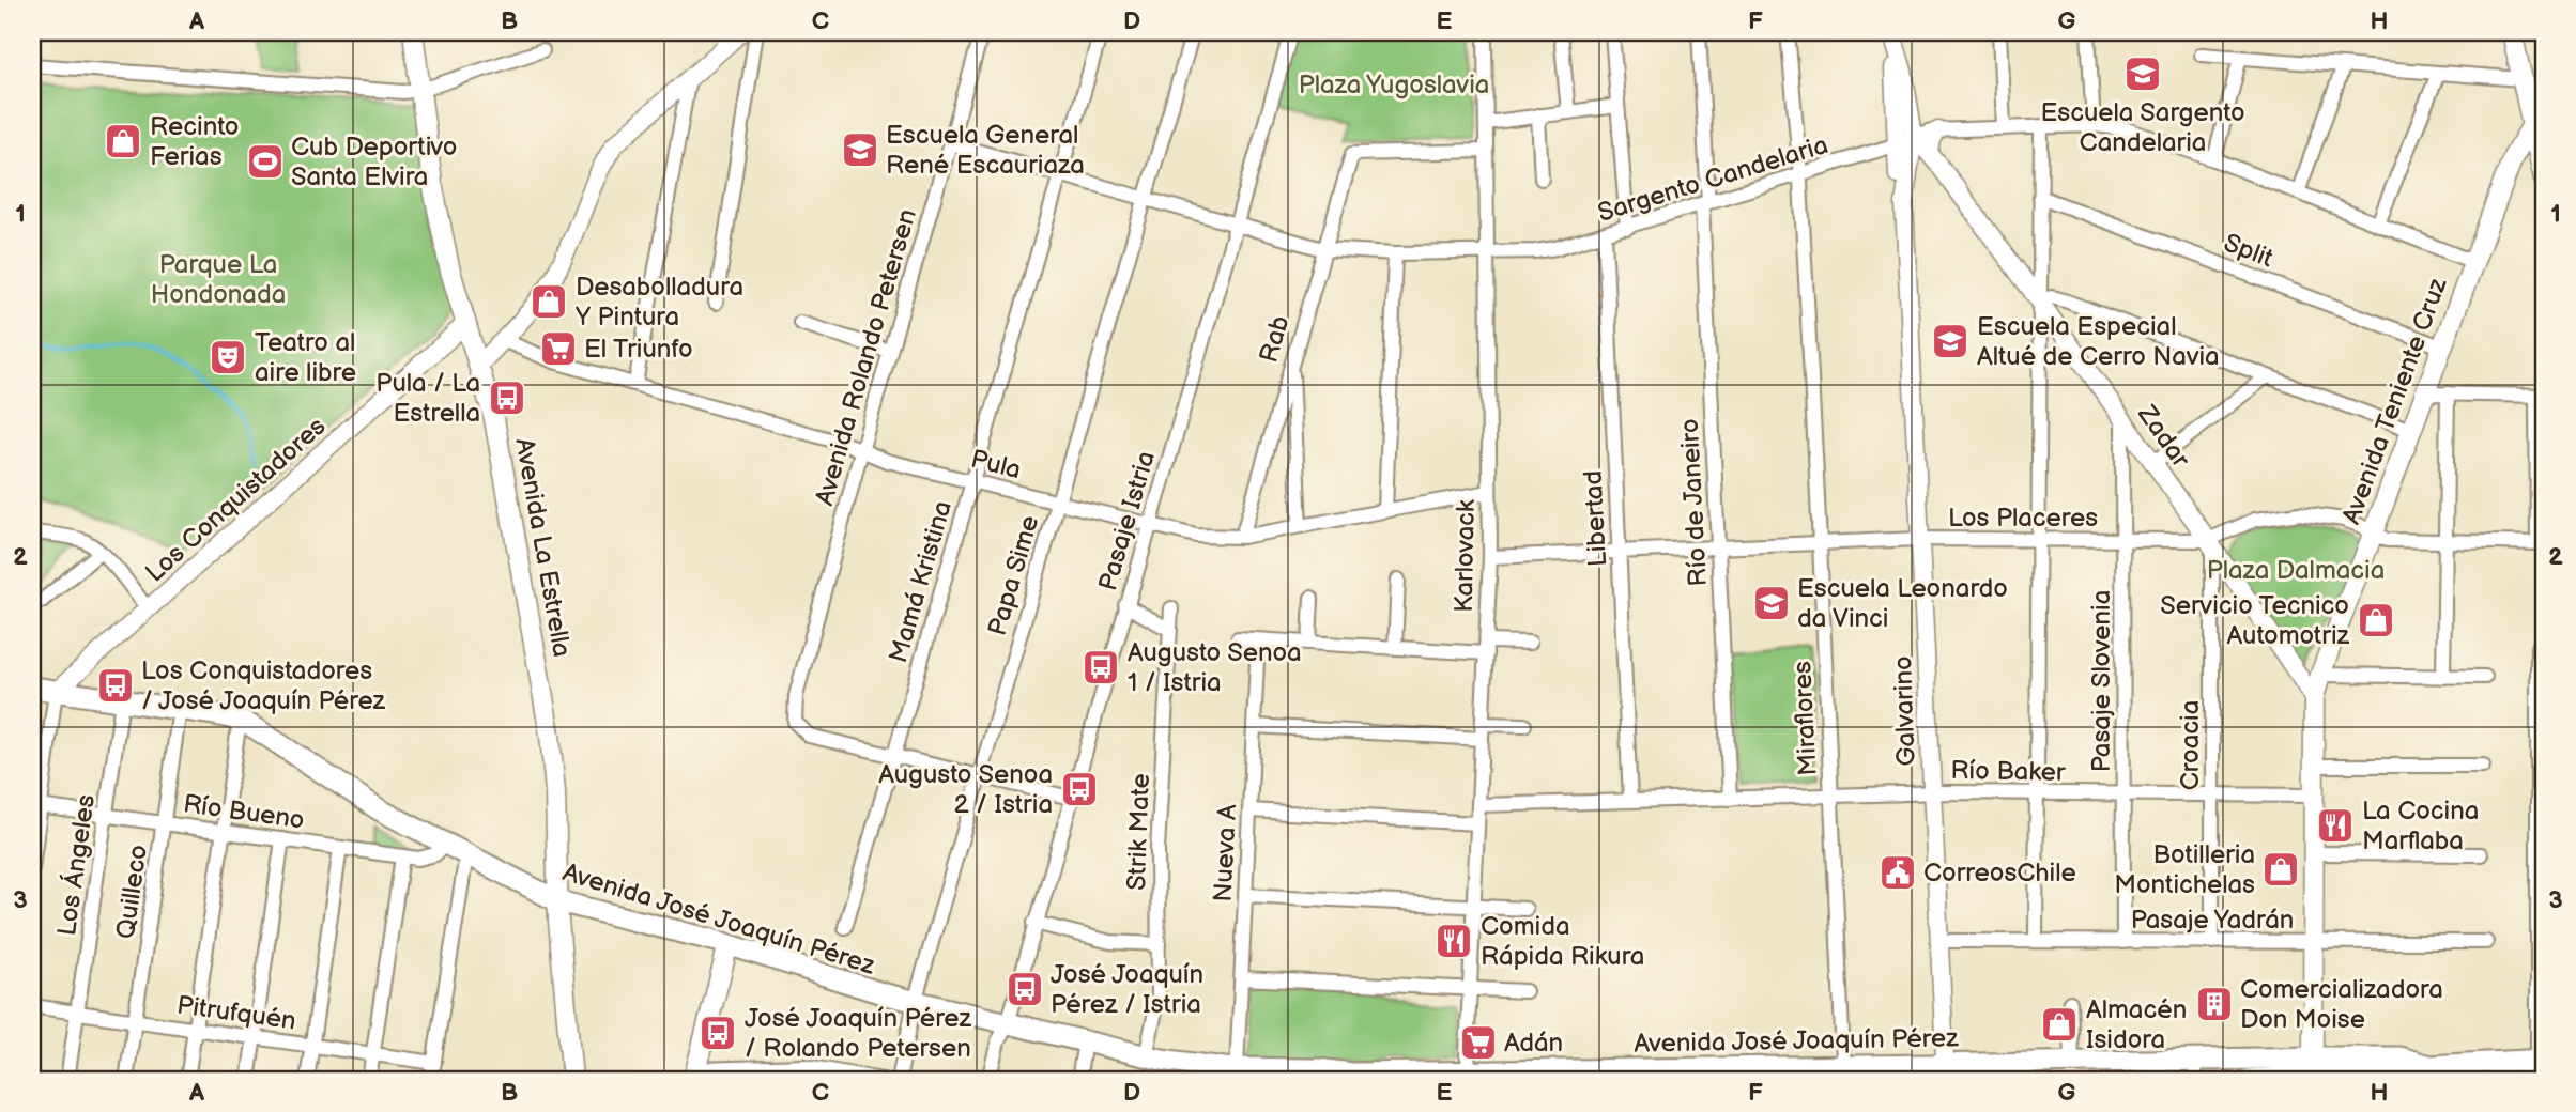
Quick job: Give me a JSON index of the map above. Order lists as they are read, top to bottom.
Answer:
{
  "streets": {
    "main road": ["Avenida Teniente Cruz", "Avenida La Estrella", "Avenida José Joaquín Pérez"],
    "street": [
      "Sargento Candelaria",
      "Split",
      "Rab",
      "Avenida Rolando Petersen",
      "Zadar",
      "Pula",
      "Los Conquistadores",
      "Río de Janeiro",
      "Los Placeres",
      "Libertad",
      "Pasaje Istria",
      "Karlovack",
      "Papa Sime",
      "Mamá Kristina",
      "Pasaje Slovenia",
      "Galvarino",
      "Miraflores",
      "Croacia",
      "Río Baker",
      "Río Bueno",
      "Strik Mate",
      "Nueva A",
      "Los Ángeles",
      "Quilleco",
      "Pasaje Yadrán",
      "Pitrufquén"
    ]
  },
  "crossings": [
    ["Sargento Candelaria", "Rab"],
    ["Sargento Candelaria", "Avenida Rolando Petersen"],
    ["Sargento Candelaria", "Avenida Teniente Cruz"],
    ["Sargento Candelaria", "Zadar"],
    ["Sargento Candelaria", "Río de Janeiro"],
    ["Sargento Candelaria", "Libertad"],
    ["Sargento Candelaria", "Pasaje Istria"],
    ["Sargento Candelaria", "Karlovack"],
    ["Sargento Candelaria", "Papa Sime"],
    ["Sargento Candelaria", "Mamá Kristina"],
    ["Sargento Candelaria", "Galvarino"],
    ["Sargento Candelaria", "Miraflores"],
    ["Split", "Avenida Teniente Cruz"],
    ["Rab", "Pula"],
    ["Rab", "Karlovack"],
    ["Avenida Rolando Petersen", "Pula"],
    ["Avenida Rolando Petersen", "Mamá Kristina"],
    ["Avenida Teniente Cruz", "Zadar"],
    ["Avenida Teniente Cruz", "Los Placeres"],
    ["Avenida Teniente Cruz", "Río Baker"],
    ["Avenida Teniente Cruz", "Avenida José Joaquín Pérez"],
    ["Avenida Teniente Cruz", "Pasaje Yadrán"],
    ["Zadar", "Los Placeres"],
    ["Zadar", "Pasaje Slovenia"],
    ["Zadar", "Galvarino"],
    ["Zadar", "Croacia"],
    ["Pula", "Pasaje Istria"],
    ["Pula", "Karlovack"],
    ["Pula", "Papa Sime"],
    ["Pula", "Mamá Kristina"],
    ["Los Conquistadores", "Avenida La Estrella"],
    ["Los Conquistadores", "Avenida José Joaquín Pérez"],
    ["Río de Janeiro", "Los Placeres"],
    ["Río de Janeiro", "Río Baker"],
    ["Los Placeres", "Libertad"],
    ["Los Placeres", "Karlovack"],
    ["Los Placeres", "Pasaje Slovenia"],
    ["Los Placeres", "Galvarino"],
    ["Los Placeres", "Miraflores"],
    ["Los Placeres", "Croacia"],
    ["Libertad", "Río Baker"],
    ["Pasaje Istria", "Avenida José Joaquín Pérez"],
    ["Avenida La Estrella", "Avenida José Joaquín Pérez"],
    ["Karlovack", "Río Baker"],
    ["Karlovack", "Avenida José Joaquín Pérez"],
    ["Papa Sime", "Avenida José Joaquín Pérez"],
    ["Pasaje Slovenia", "Río Baker"],
    ["Pasaje Slovenia", "Pasaje Yadrán"],
    ["Galvarino", "Río Baker"],
    ["Galvarino", "Avenida José Joaquín Pérez"],
    ["Galvarino", "Pasaje Yadrán"],
    ["Miraflores", "Río Baker"],
    ["Miraflores", "Avenida José Joaquín Pérez"],
    ["Croacia", "Río Baker"],
    ["Croacia", "Pasaje Yadrán"],
    ["Río Bueno", "Los Ángeles"],
    ["Río Bueno", "Quilleco"],
    ["Río Bueno", "Avenida José Joaquín Pérez"],
    ["Strik Mate", "Avenida José Joaquín Pérez"],
    ["Nueva A", "Avenida José Joaquín Pérez"],
    ["Los Ángeles", "Avenida José Joaquín Pérez"],
    ["Los Ángeles", "Pitrufquén"],
    ["Quilleco", "Avenida José Joaquín Pérez"],
    ["Quilleco", "Pitrufquén"]
  ],
  "parks": ["Plaza Yugoslavia", "Parque La Hondonada", "Plaza Dalmacia"],
  "places": {
    "school or university": [
      "Escuela Sargento Candelaria",
      "Escuela General René Escauriaza",
      "Escuela Especial Altué de Cerro Navia",
      "Escuela Leonardo da Vinci"
    ],
    "shop": [
      "Recinto Ferias",
      "Desabolladura Y Pintura",
      "Servicio Tecnico Automotriz",
      "Botilleria Montichelas",
      "Almacén Isidora"
    ],
    "sports": ["Cub Deportivo Santa Elvira"],
    "supermarket": ["El Triunfo", "Adán"],
    "theatre": ["Teatro al aire libre"],
    "bus stop": [
      "Pula / La Estrella",
      "Augusto Senoa 1 / Istria",
      "Los Conquistadores / José Joaquín Pérez",
      "Augusto Senoa 2 / Istria",
      "José Joaquín Pérez / Istria",
      "José Joaquín Pérez / Rolando Petersen"
    ],
    "restaurant": ["La Cocina Marflaba", "Comida Rápida Rikura"],
    "public building": ["CorreosChile"],
    "building": ["Comercializadora Don Moise"]
  },
  "grid": {
    "columns": [
      "A",
      "B",
      "C",
      "D",
      "E",
      "F",
      "G",
      "H"
    ],
    "rows": ["1", "2", "3"]
  }
}
